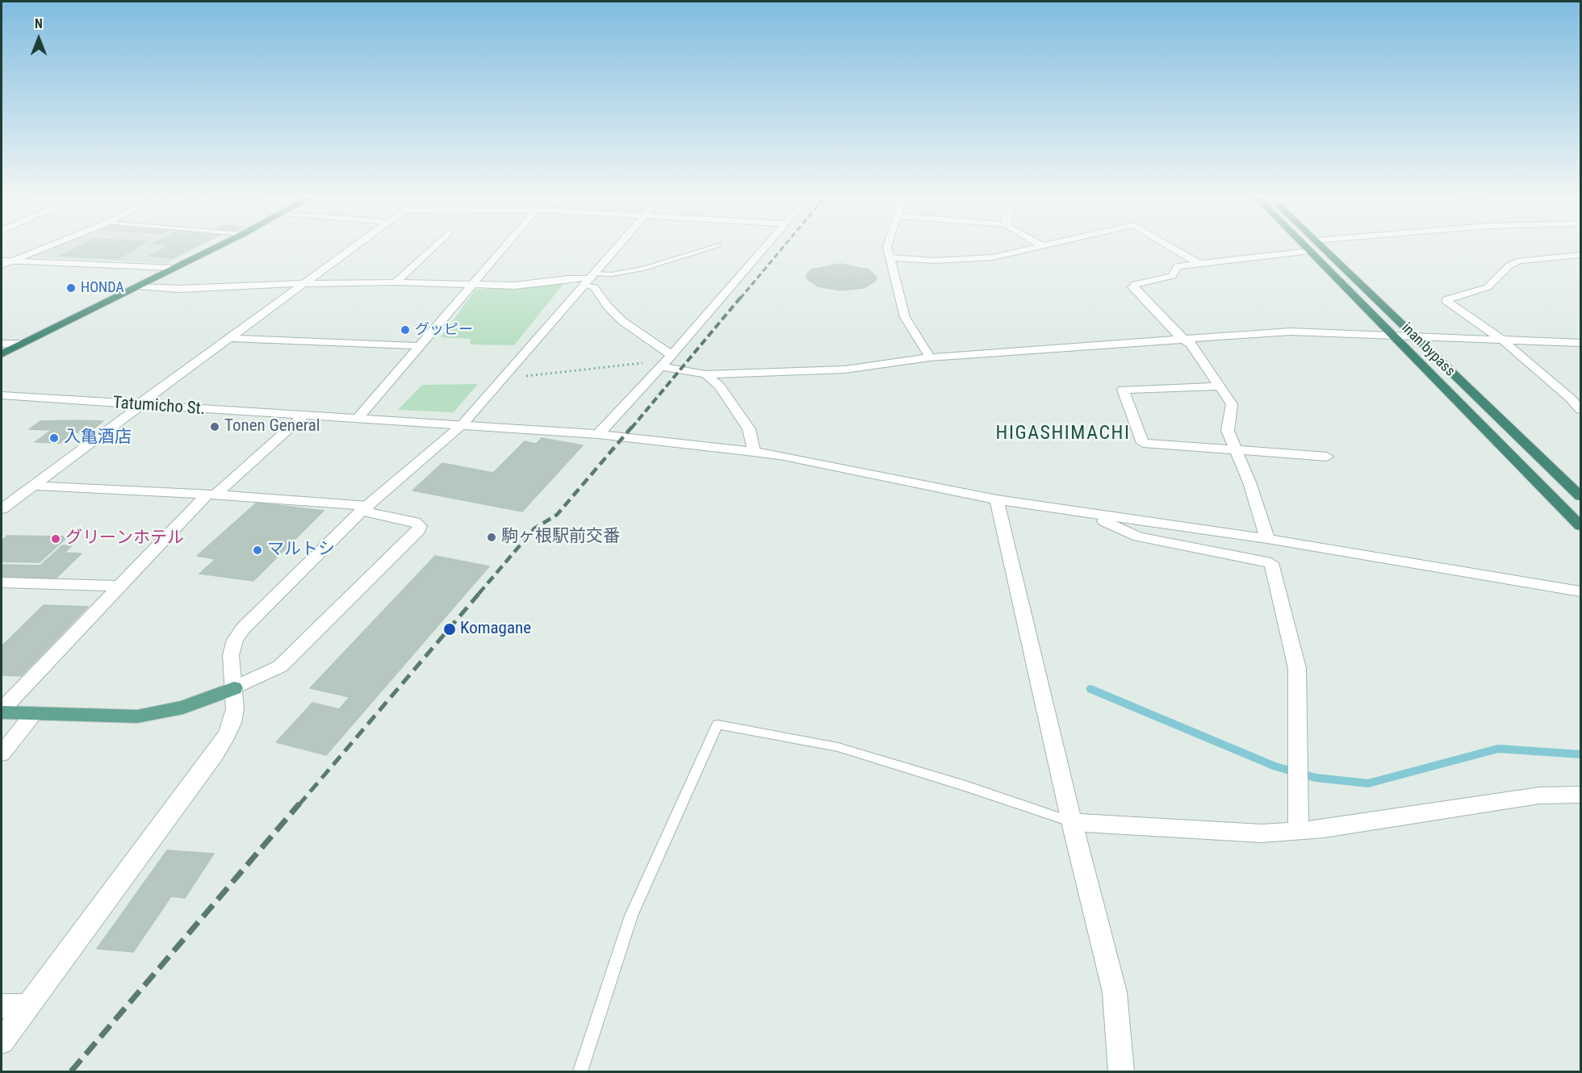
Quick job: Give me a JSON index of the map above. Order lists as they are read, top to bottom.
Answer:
{
  "streets": {
    "highway": ["inan bypass"],
    "street": ["Tatumicho St."]
  },
  "districts": ["HIGASHIMACHI"],
  "places": [
    "HONDA",
    "グッピー",
    "Tonen General",
    "入亀酒店",
    "駒ヶ根駅前交番",
    "グリーンホテル",
    "マルトシ",
    "Komagane"
  ],
  "north": "top"
}
